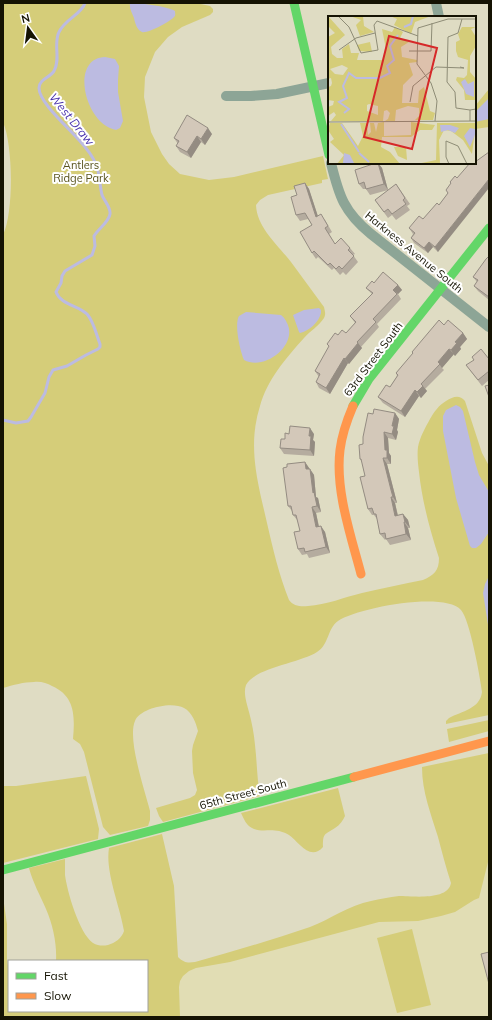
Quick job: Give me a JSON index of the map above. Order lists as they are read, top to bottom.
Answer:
{
  "streets": {
    "street": ["Harkness Avenue South", "63rd Street South", "65th Street South"]
  },
  "crossings": [
    ["Harkness Avenue South", "63rd Street South"]
  ],
  "water": ["West Draw"],
  "parks": ["Antlers Ridge Park"],
  "legend": ["Fast", "Slow"],
  "north": "top"
}
